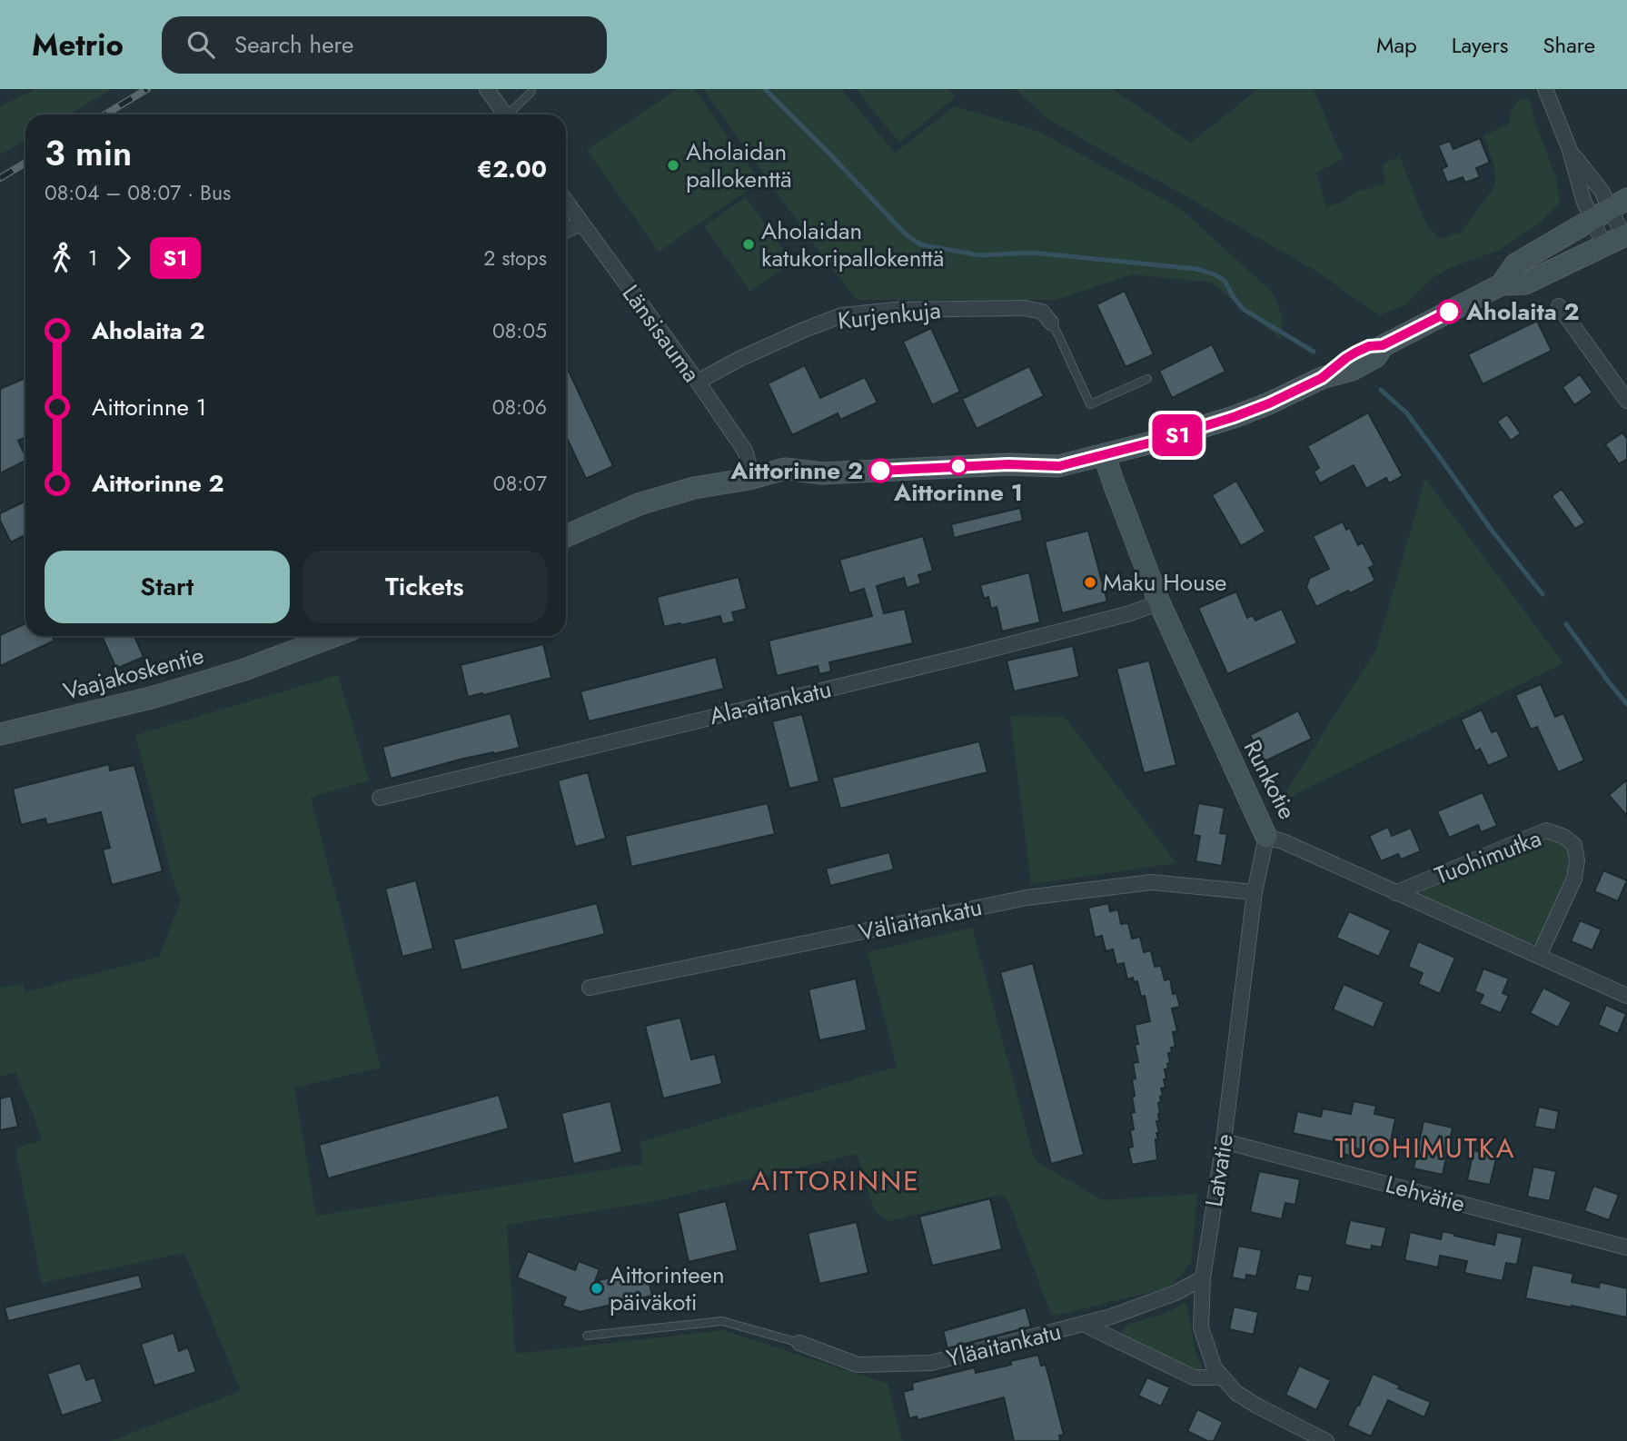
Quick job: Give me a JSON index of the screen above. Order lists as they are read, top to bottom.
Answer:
{
  "streets": {
    "main road": ["Vaajakoskentie", "Runkotie"],
    "street": [
      "Kurjenkuja",
      "Länsisauma",
      "Ala-aitankatu",
      "Tuohimutka",
      "Väliaitankatu",
      "Latvatie",
      "Lehvätie",
      "Yläaitankatu"
    ]
  },
  "crossings": [
    ["Kurjenkuja", "Länsisauma"],
    ["Ala-aitankatu", "Runkotie"],
    ["Runkotie", "Tuohimutka"],
    ["Runkotie", "Latvatie"],
    ["Väliaitankatu", "Latvatie"],
    ["Latvatie", "Lehvätie"],
    ["Latvatie", "Yläaitankatu"]
  ],
  "districts": ["TUOHIMUTKA", "AITTORINNE"],
  "places": [
    "Aholaidan pallokenttä",
    "Aholaidan katukoripallokenttä",
    "Aholaita 2",
    "Aittorinne 1",
    "Aittorinne 2",
    "Maku House",
    "Aittorinteen päiväkoti"
  ],
  "lines": ["bus line S1"],
  "page": {
    "header": "Metrio",
    "search": "Search here",
    "nav": ["Map", "Layers", "Share"],
    "on_map": "S1",
    "heading": ["3 min", "08:04 – 08:07 · Bus", "€2.00"],
    "legs": ["1", "S1", "2 stops"],
    "list": [
      {
        "name": "Aholaita 2",
        "value": "08:05"
      },
      {
        "name": "Aittorinne 1",
        "value": "08:06"
      },
      {
        "name": "Aittorinne 2",
        "value": "08:07"
      }
    ],
    "buttons": ["Start", "Tickets"]
  }
}
